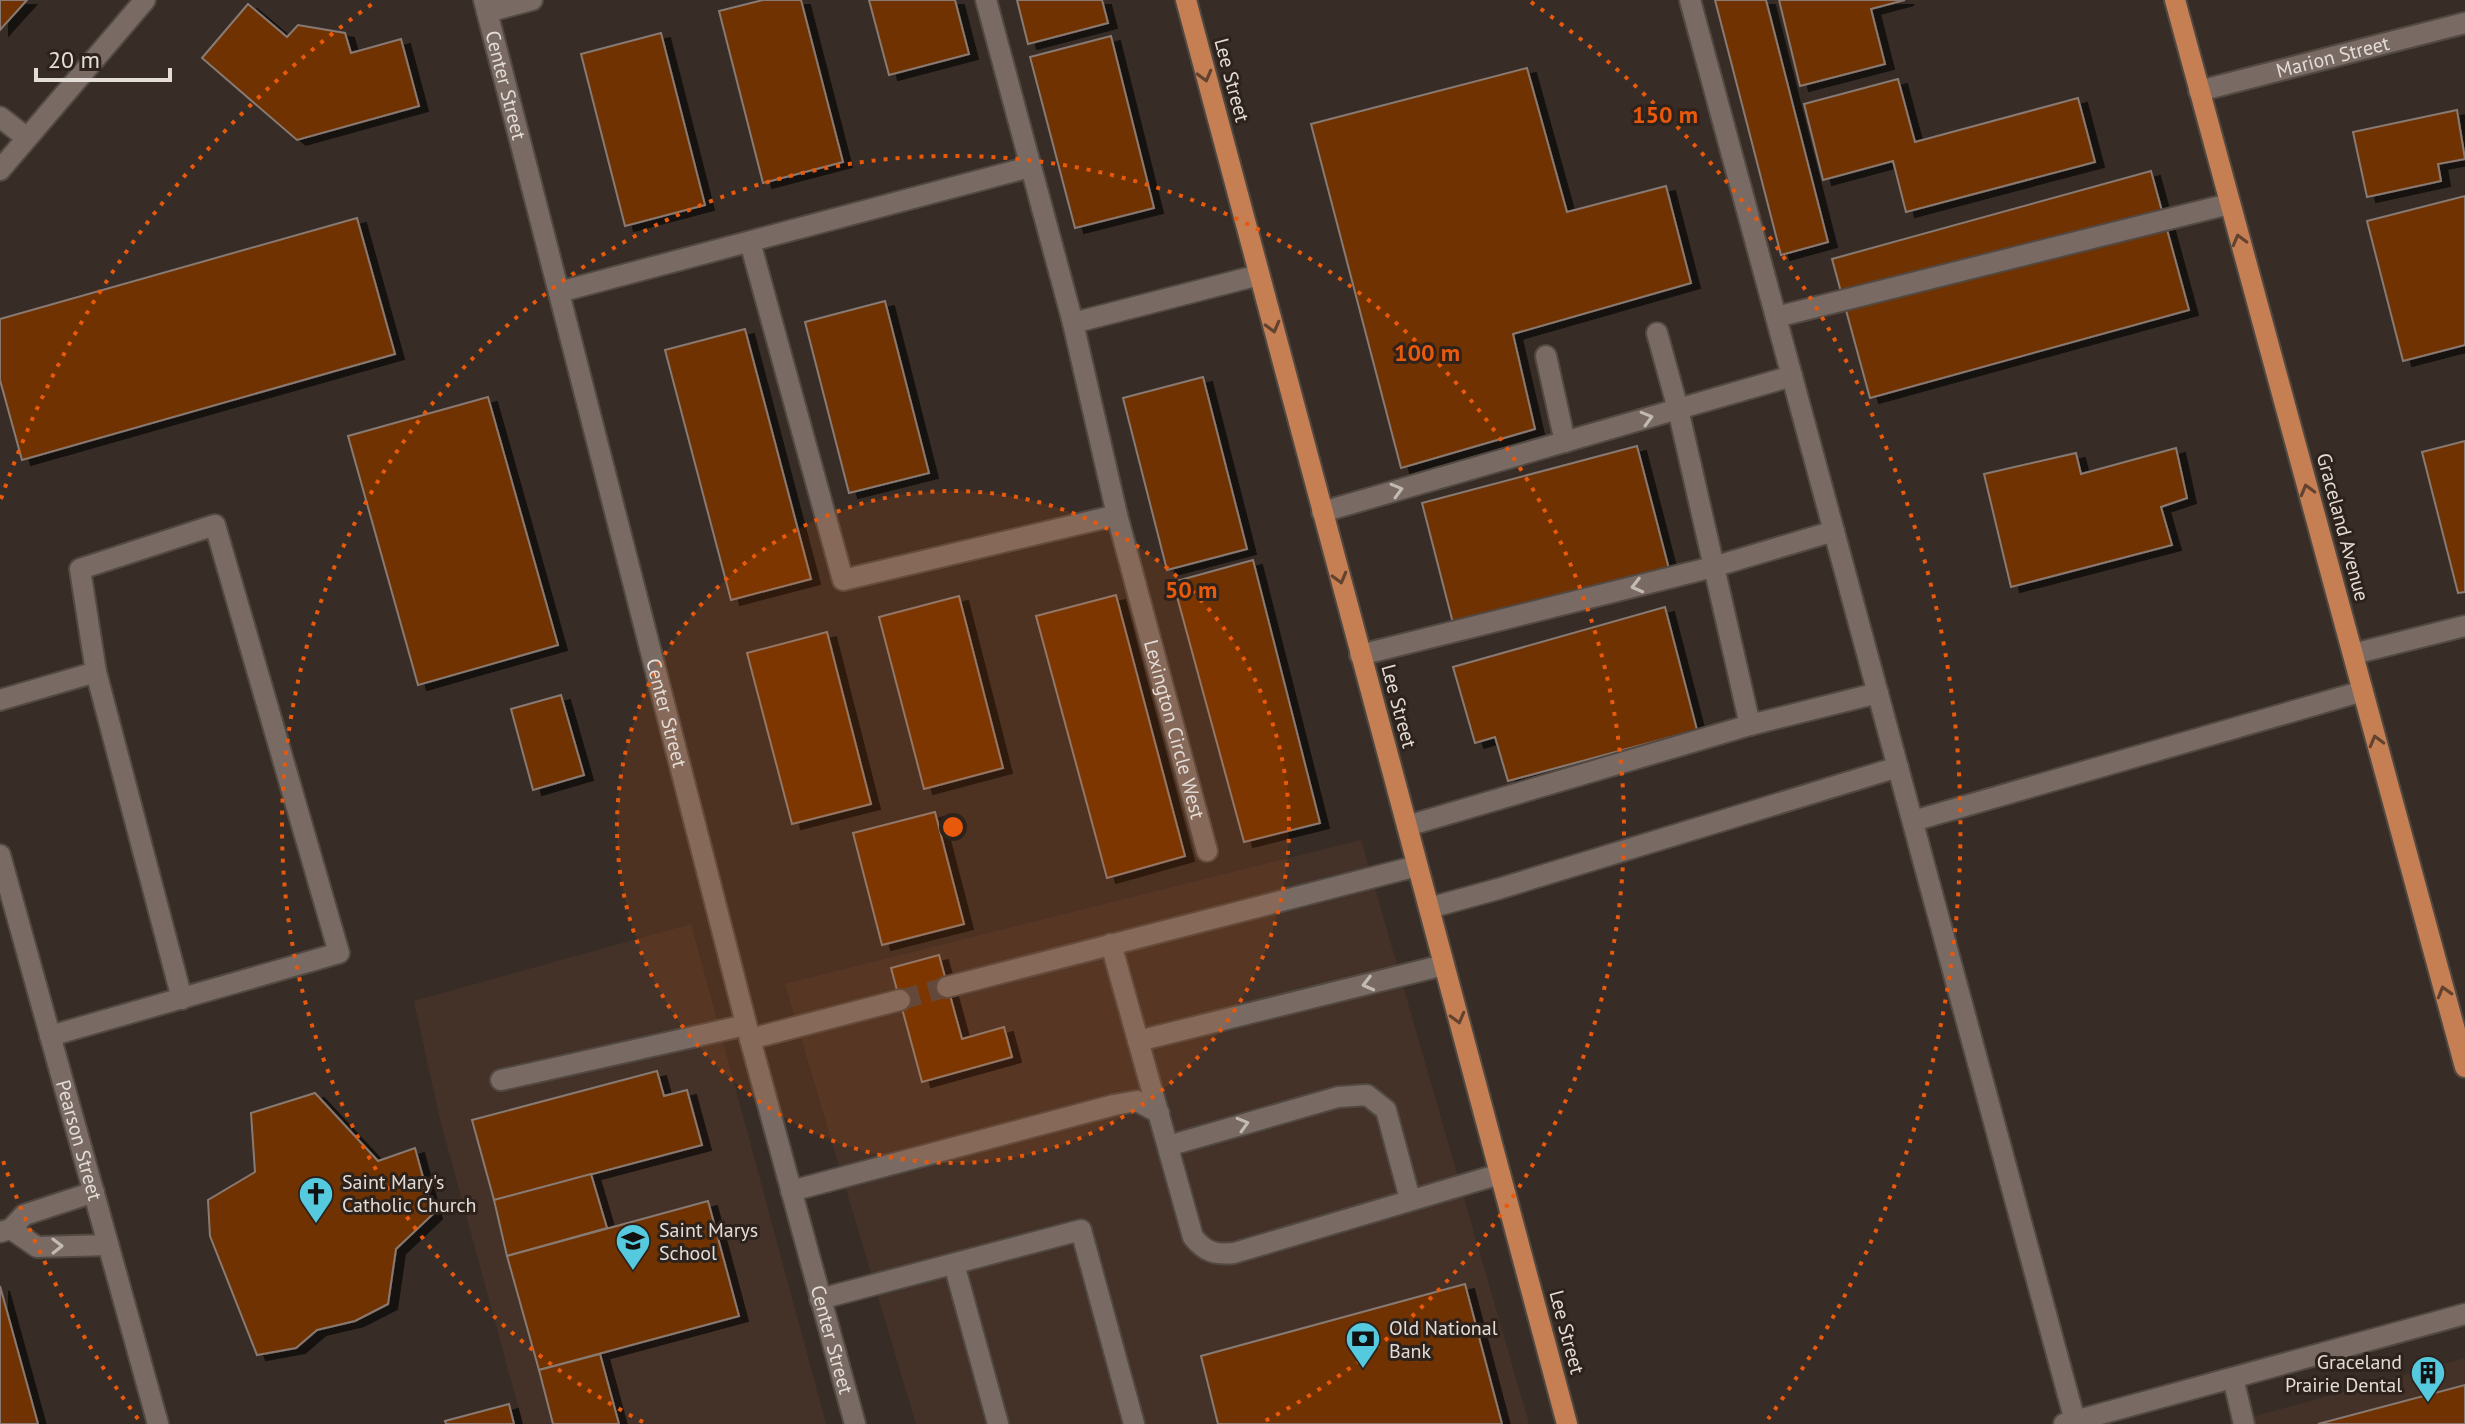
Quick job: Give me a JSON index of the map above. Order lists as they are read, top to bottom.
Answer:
{
  "streets": {
    "main road": ["Lee Street", "Graceland Avenue"],
    "street": [
      "Marion Street",
      "Center Street",
      "Lexington Circle West",
      "Pearson Street"
    ]
  },
  "crossings": [
    ["Marion Street", "Graceland Avenue"]
  ],
  "one_way": ["Lee Street", "Graceland Avenue"],
  "places": {
    "church": ["Saint Mary's Catholic Church"],
    "school or university": ["Saint Marys School"],
    "bank": ["Old National Bank"],
    "building": ["Graceland Prairie Dental"]
  },
  "scale_bar": "20 m",
  "rings": ["150 m", "100 m", "50 m"]
}
